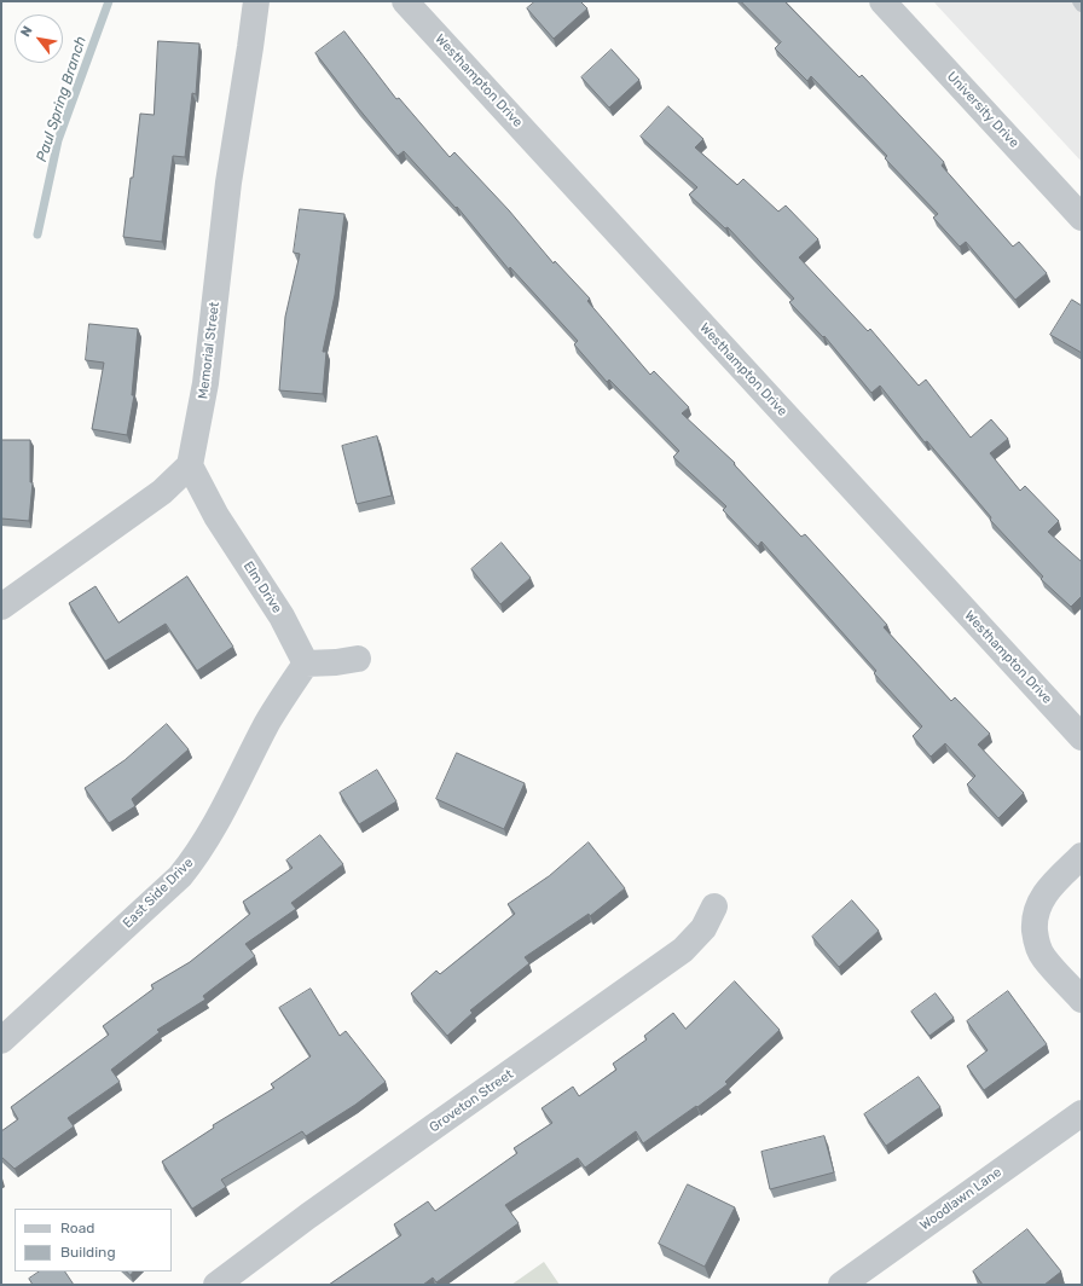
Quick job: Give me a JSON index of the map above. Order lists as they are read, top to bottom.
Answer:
{
  "streets": {
    "street": [
      "Westhampton Drive",
      "University Drive",
      "Memorial Street",
      "Elm Drive",
      "East Side Drive",
      "Groveton Street",
      "Woodlawn Lane"
    ]
  },
  "crossings": [
    ["Memorial Street", "Elm Drive"],
    ["Elm Drive", "East Side Drive"]
  ],
  "water": ["Paul Spring Branch"],
  "legend": ["Road", "Building"],
  "north": "top left"
}
